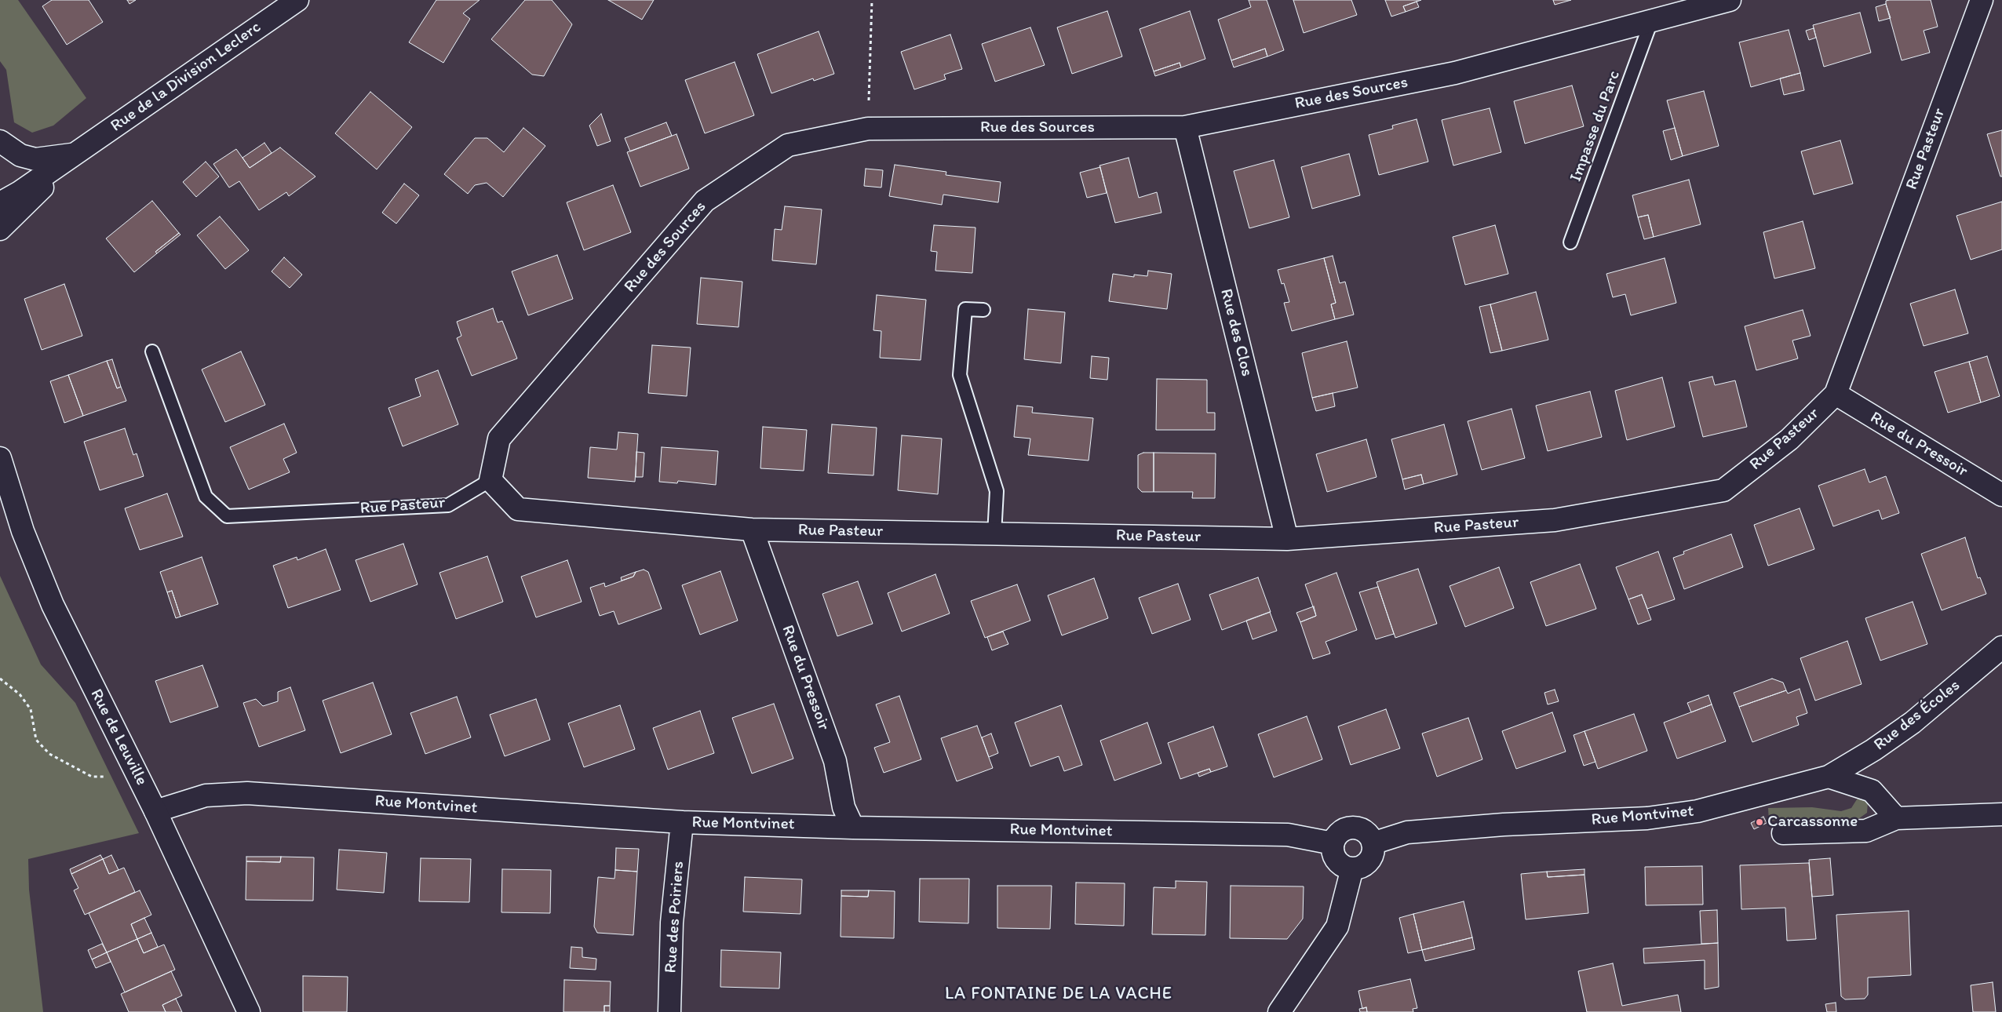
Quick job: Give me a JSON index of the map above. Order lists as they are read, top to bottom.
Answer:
{
  "streets": {
    "street": [
      "Rue de la Division Leclerc",
      "Rue des Sources",
      "Rue Pasteur",
      "Rue des Clos",
      "Rue du Pressoir",
      "Rue des Écoles",
      "Rue de Leuville",
      "Rue Montvinet",
      "Rue des Poiriers"
    ],
    "lane": ["Impasse du Parc"]
  },
  "crossings": [
    ["Rue des Sources", "Impasse du Parc"],
    ["Rue des Sources", "Rue Pasteur"],
    ["Rue des Sources", "Rue des Clos"],
    ["Rue Pasteur", "Rue des Clos"],
    ["Rue Pasteur", "Rue du Pressoir"],
    ["Rue du Pressoir", "Rue Montvinet"],
    ["Rue des Écoles", "Rue Montvinet"],
    ["Rue de Leuville", "Rue Montvinet"],
    ["Rue Montvinet", "Rue des Poiriers"]
  ],
  "districts": ["LA FONTAINE DE LA VACHE"],
  "places": ["Carcassonne"]
}
